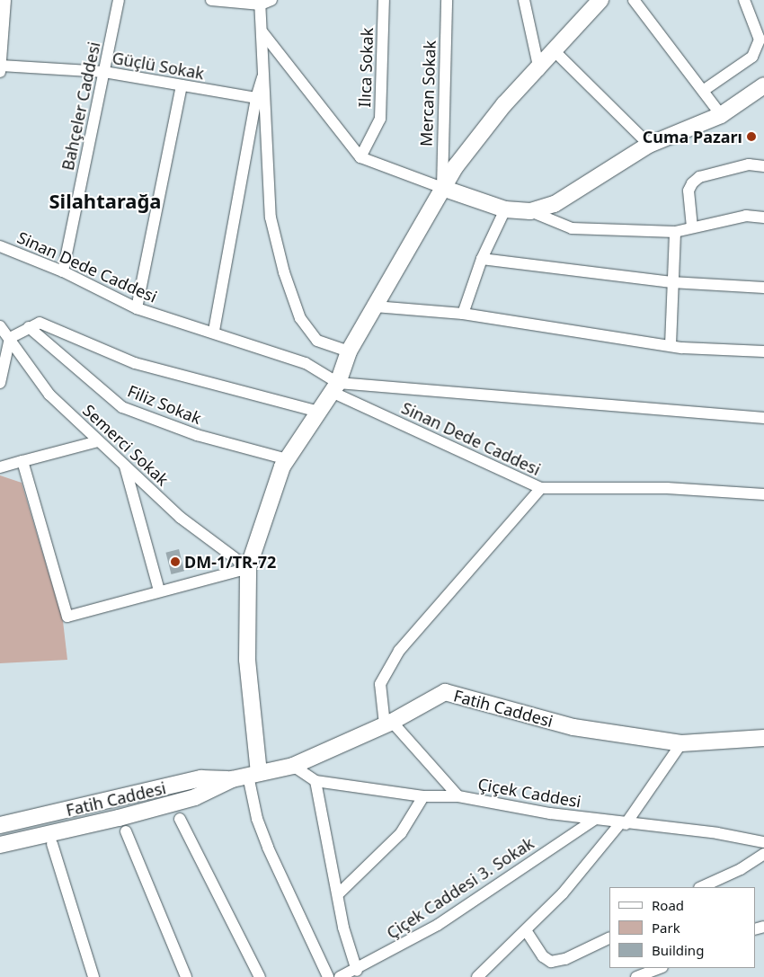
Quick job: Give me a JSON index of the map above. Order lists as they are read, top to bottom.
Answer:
{
  "streets": {
    "main road": ["Fatih Caddesi"],
    "street": [
      "Güçlü Sokak",
      "Ilıca Sokak",
      "Mercan Sokak",
      "Bahçeler Caddesi",
      "Sinan Dede Caddesi",
      "Filiz Sokak",
      "Semerci Sokak",
      "Çiçek Caddesi",
      "Çiçek Caddesi 3. Sokak"
    ]
  },
  "crossings": [
    ["Güçlü Sokak", "Bahçeler Caddesi"],
    ["Bahçeler Caddesi", "Sinan Dede Caddesi"],
    ["Fatih Caddesi", "Çiçek Caddesi"],
    ["Çiçek Caddesi", "Çiçek Caddesi 3. Sokak"]
  ],
  "districts": ["Silahtarağa"],
  "places": ["Cuma Pazarı", "DM-1/TR-72"],
  "legend": ["Road", "Park", "Building"]
}
